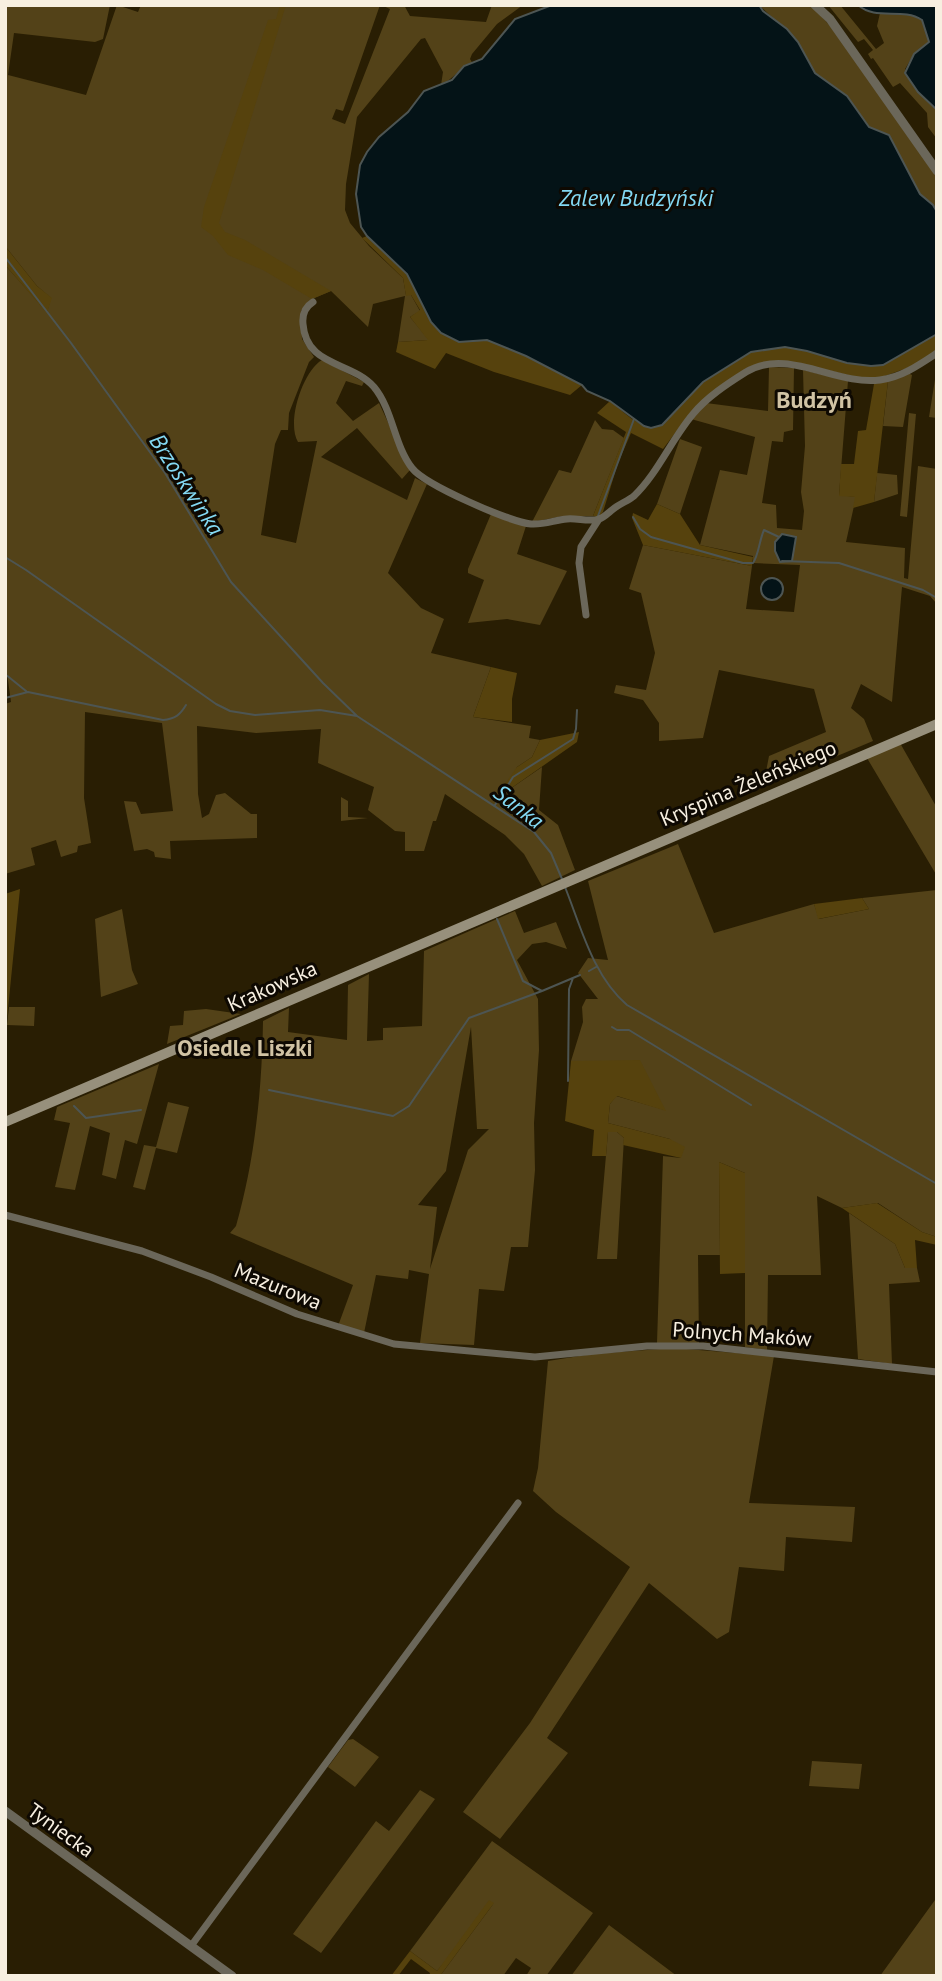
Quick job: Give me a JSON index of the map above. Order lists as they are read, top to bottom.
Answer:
{
  "streets": {
    "main road": ["Kryspina Żeleńskiego", "Krakowska"],
    "street": ["Mazurowa", "Polnych Maków", "Tyniecka"]
  },
  "crossings": [
    ["Kryspina Żeleńskiego", "Krakowska"],
    ["Mazurowa", "Polnych Maków"]
  ],
  "districts": ["Budzyń", "Osiedle Liszki"],
  "water": ["Zalew Budzyński", "Brzoskwinka", "Sanka"]
}
